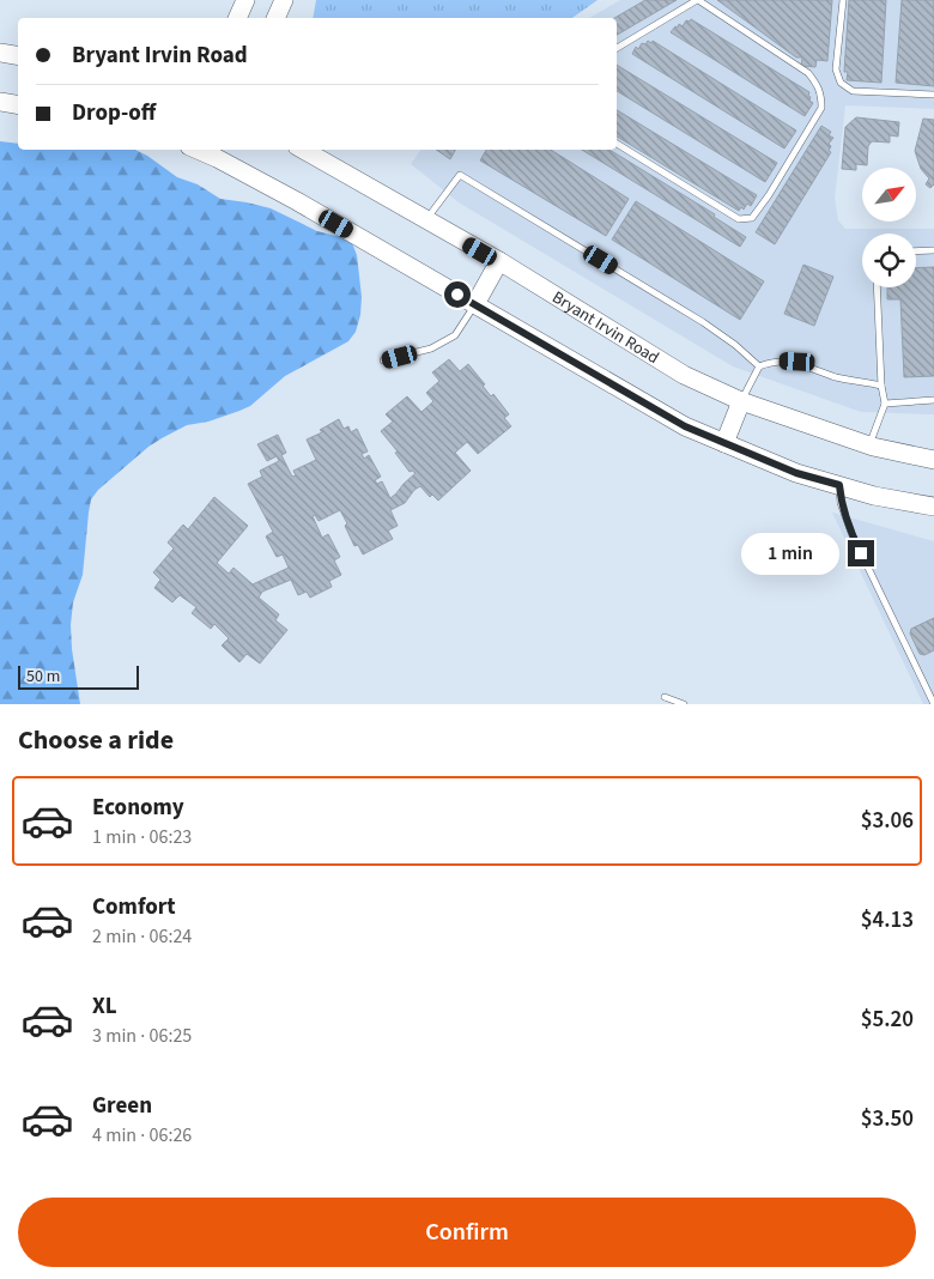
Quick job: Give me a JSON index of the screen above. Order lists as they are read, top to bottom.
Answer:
{
  "streets": {
    "main road": ["Bryant Irvin Road"]
  },
  "scale_bar": "50 m",
  "north": "top right",
  "page": {
    "banner": ["Bryant Irvin Road", "Drop-off"],
    "bubble": "1 min",
    "scale": "50 m",
    "heading": "Choose a ride",
    "list": [
      {
        "name": "Economy",
        "note": "1 min · 06:23",
        "value": "$3.06"
      },
      {
        "name": "Comfort",
        "note": "2 min · 06:24",
        "value": "$4.13"
      },
      {
        "name": "XL",
        "note": "3 min · 06:25",
        "value": "$5.20"
      },
      {
        "name": "Green",
        "note": "4 min · 06:26",
        "value": "$3.50"
      }
    ],
    "buttons": "Confirm"
  }
}
